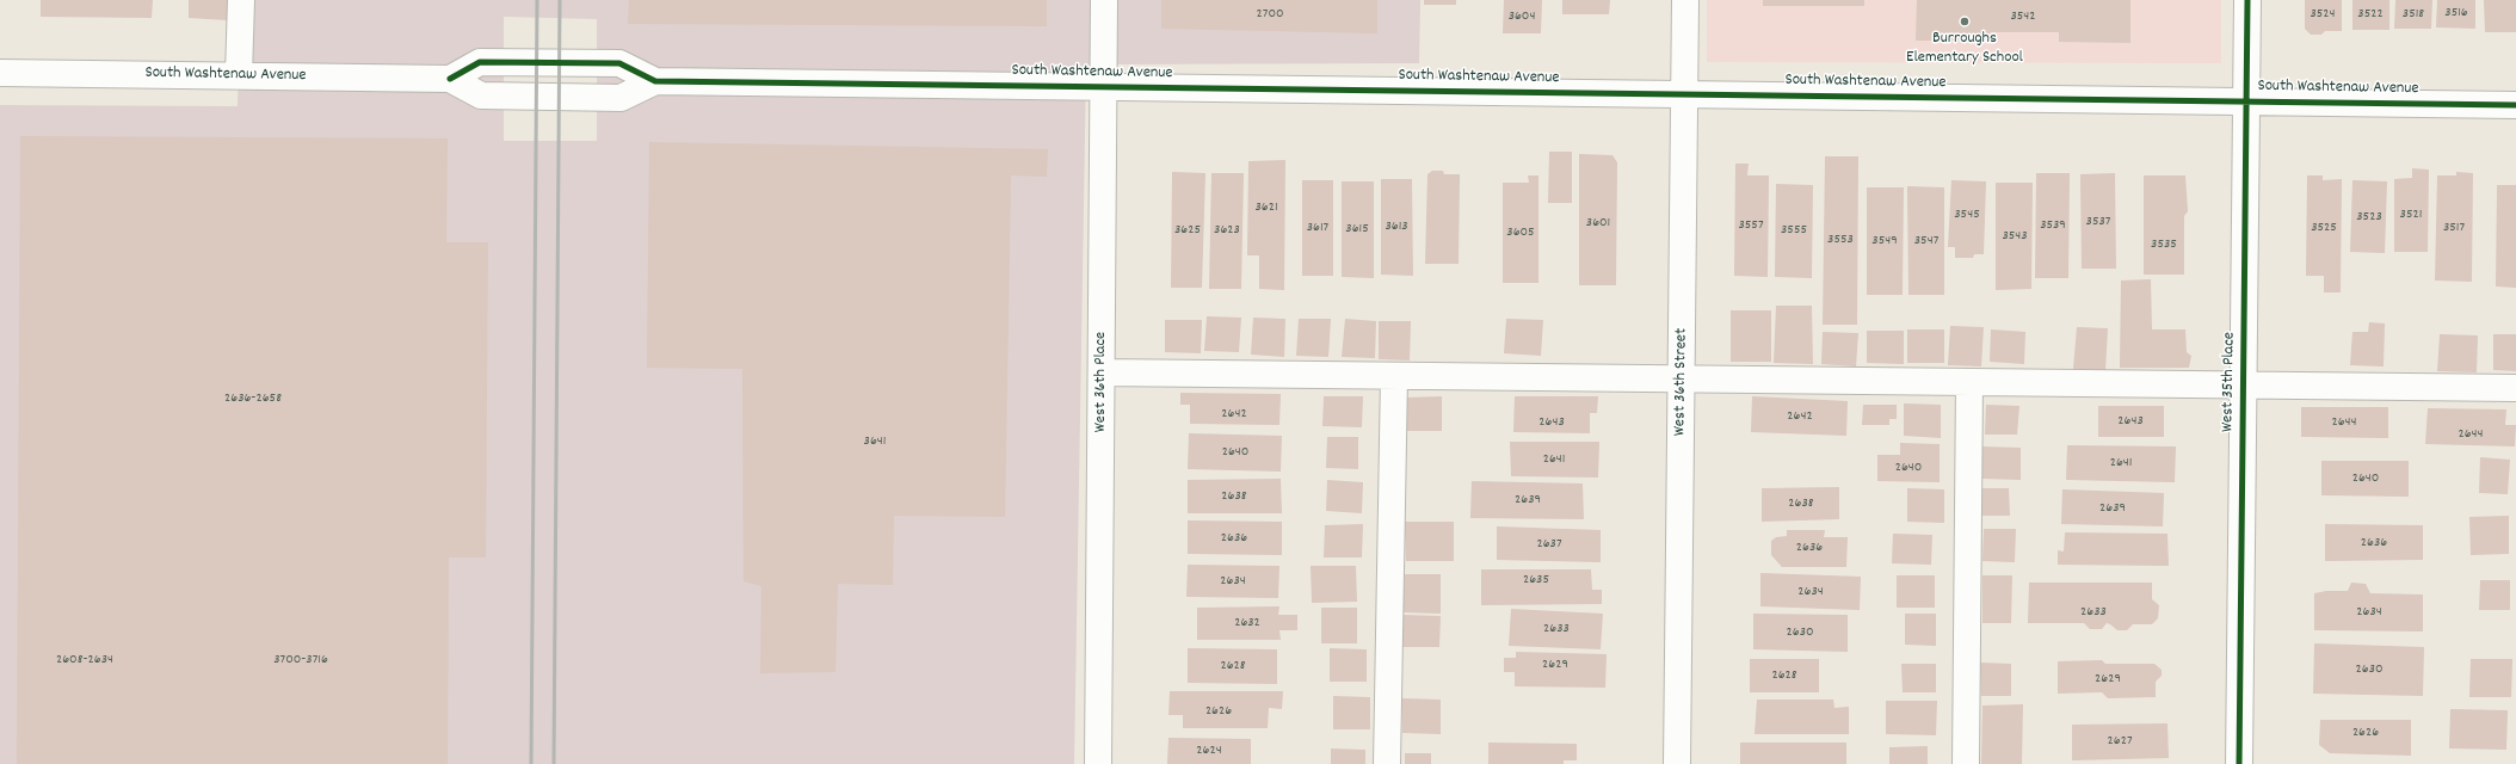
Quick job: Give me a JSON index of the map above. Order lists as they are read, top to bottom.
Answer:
{
  "streets": {
    "street": [
      "South Washtenaw Avenue",
      "West 36th Place",
      "West 36th Street",
      "West 35th Place"
    ]
  },
  "crossings": [
    ["South Washtenaw Avenue", "West 36th Place"],
    ["South Washtenaw Avenue", "West 36th Street"],
    ["South Washtenaw Avenue", "West 35th Place"]
  ],
  "places": ["Burroughs Elementary School"],
  "house_numbers": [
    "3516",
    "2700",
    "3524",
    "3522",
    "3518",
    "3604",
    "3542",
    "3621",
    "3545",
    "3521",
    "3523",
    "3537",
    "3601",
    "3557",
    "3539",
    "3613",
    "3617",
    "3525",
    "3517",
    "3615",
    "3625",
    "3623",
    "3555",
    "3605",
    "3543",
    "3553",
    "3549",
    "3547",
    "3535",
    "2636-2658",
    "2642",
    "2642",
    "2643",
    "2643",
    "2644",
    "2644",
    "3641",
    "2640",
    "2641",
    "2641",
    "2640",
    "2640",
    "2638",
    "2639",
    "2638",
    "2639",
    "2636",
    "2636",
    "2637",
    "2636",
    "2635",
    "2634",
    "2634",
    "2633",
    "2634",
    "2632",
    "2633",
    "2630",
    "2608-2634",
    "3700-3716",
    "2629",
    "2628",
    "2630",
    "2628",
    "2629",
    "2626",
    "2626",
    "2627",
    "2624"
  ]
}
